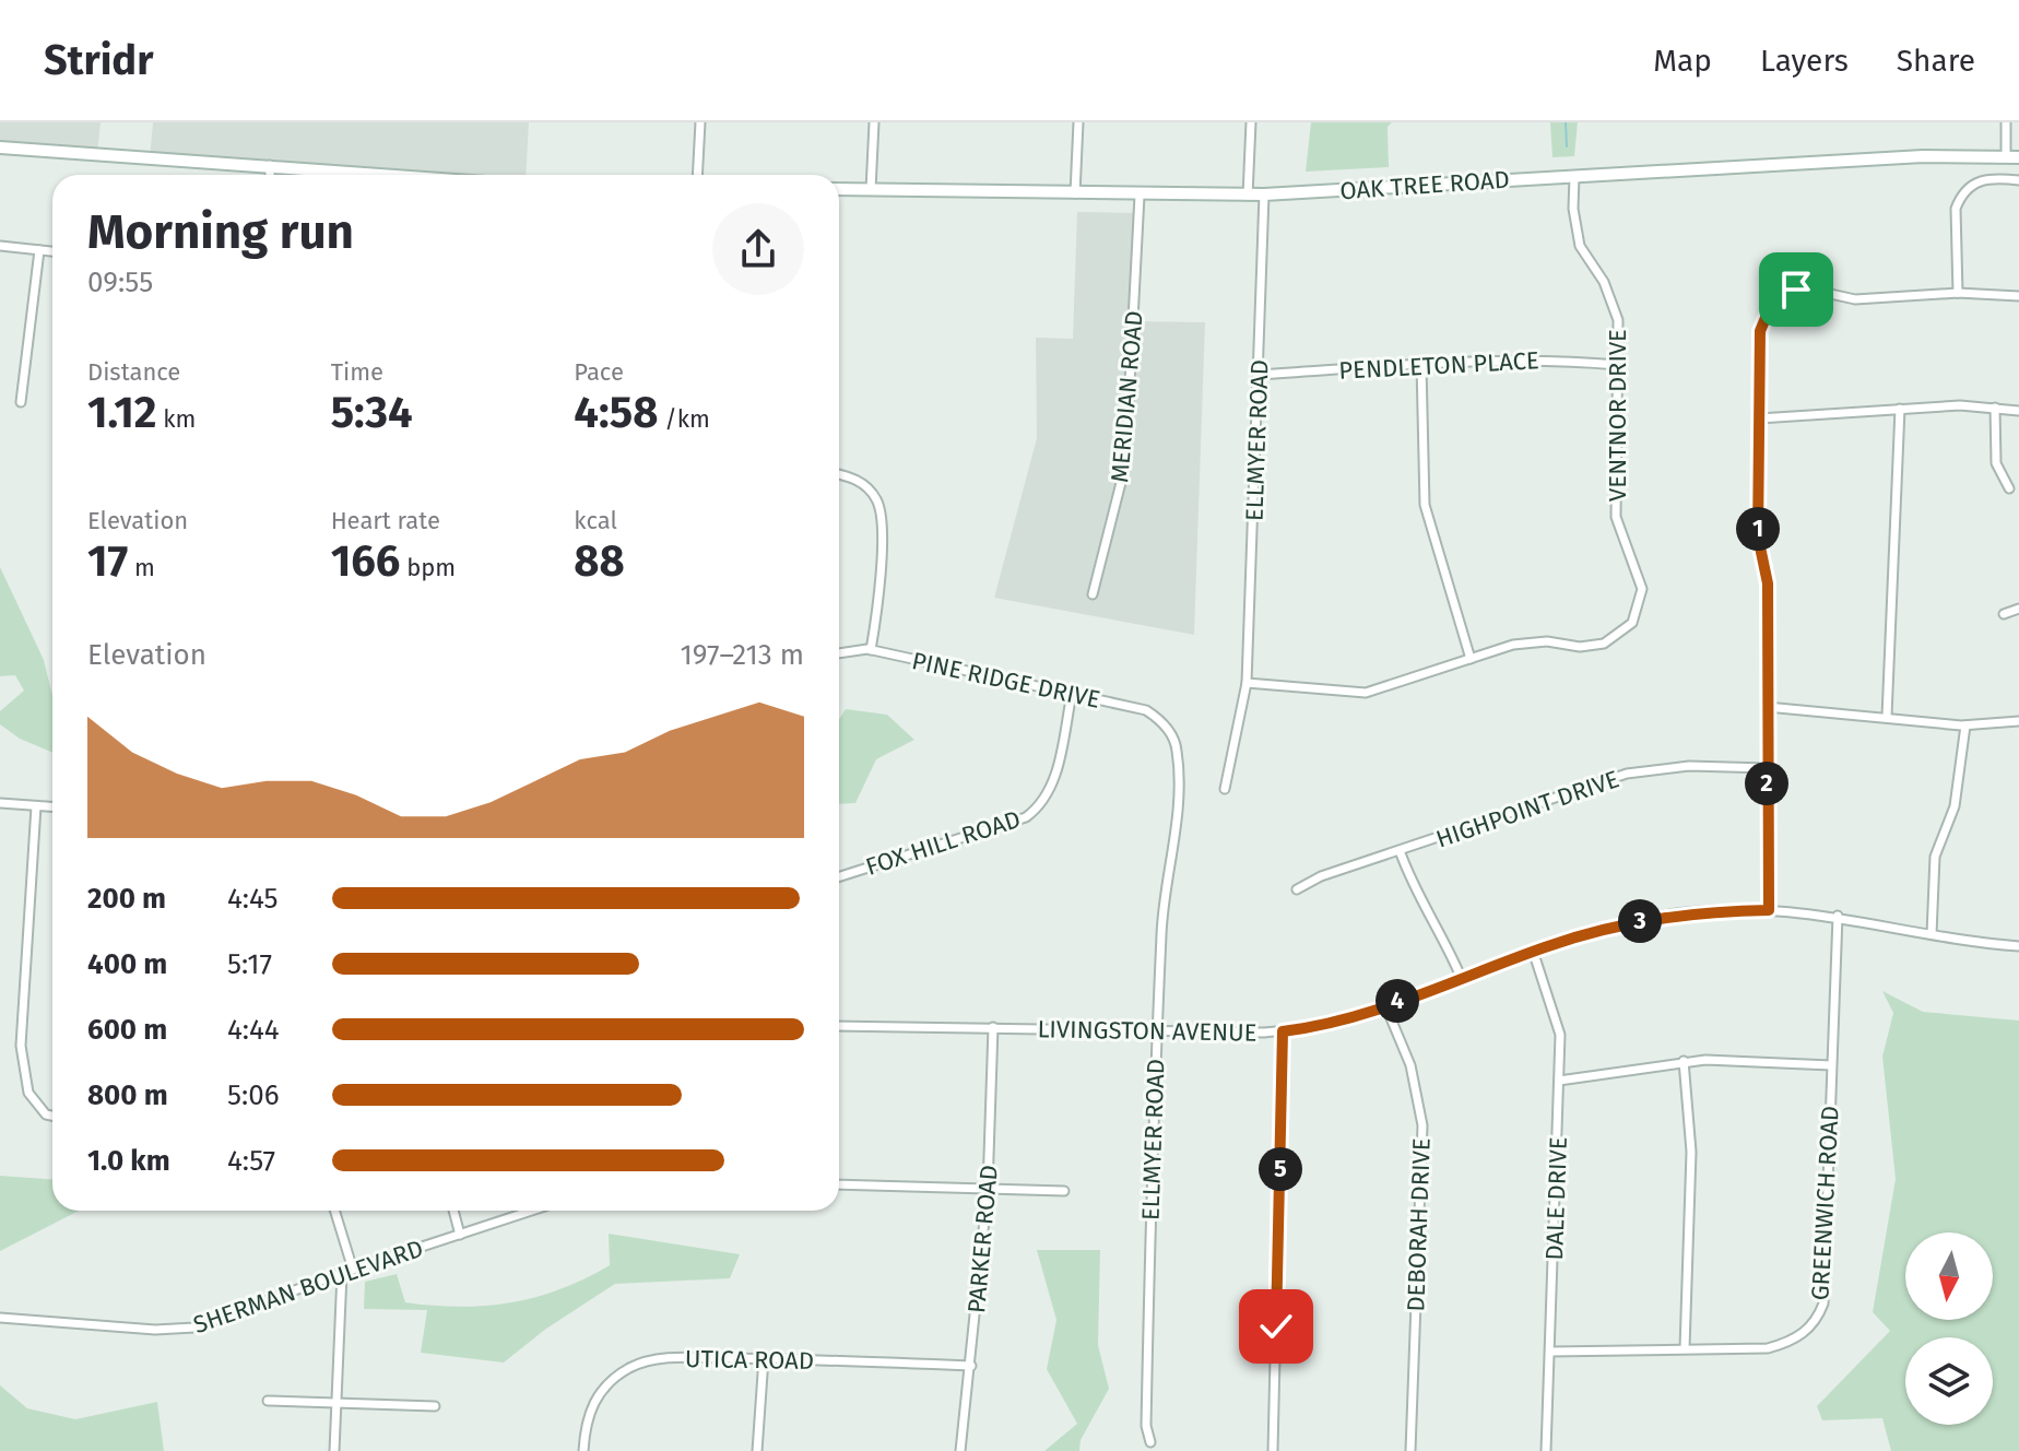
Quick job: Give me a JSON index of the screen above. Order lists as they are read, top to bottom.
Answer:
{
  "streets": {
    "main road": ["OAK TREE ROAD"],
    "street": [
      "PENDLETON PLACE",
      "MERIDIAN ROAD",
      "VENTNOR DRIVE",
      "ELLMYER ROAD",
      "PINE RIDGE DRIVE",
      "HIGHPOINT DRIVE",
      "FOX HILL ROAD",
      "LIVINGSTON AVENUE",
      "DALE DRIVE",
      "GREENWICH ROAD",
      "DEBORAH DRIVE",
      "PARKER ROAD",
      "SHERMAN BOULEVARD",
      "UTICA ROAD"
    ]
  },
  "crossings": [
    ["OAK TREE ROAD", "MERIDIAN ROAD"],
    ["OAK TREE ROAD", "VENTNOR DRIVE"],
    ["OAK TREE ROAD", "ELLMYER ROAD"],
    ["PENDLETON PLACE", "VENTNOR DRIVE"],
    ["PENDLETON PLACE", "ELLMYER ROAD"],
    ["VENTNOR DRIVE", "ELLMYER ROAD"],
    ["ELLMYER ROAD", "PINE RIDGE DRIVE"],
    ["ELLMYER ROAD", "LIVINGSTON AVENUE"],
    ["PINE RIDGE DRIVE", "FOX HILL ROAD"],
    ["LIVINGSTON AVENUE", "DALE DRIVE"],
    ["LIVINGSTON AVENUE", "GREENWICH ROAD"],
    ["LIVINGSTON AVENUE", "DEBORAH DRIVE"],
    ["LIVINGSTON AVENUE", "PARKER ROAD"],
    ["DALE DRIVE", "GREENWICH ROAD"],
    ["PARKER ROAD", "UTICA ROAD"]
  ],
  "north": "bottom",
  "page": {
    "header": "Stridr",
    "nav": ["Map", "Layers", "Share"],
    "heading": ["Morning run", "09:55"],
    "stats": [
      ["Distance", "1.12 km"],
      ["Time", "5:34"],
      ["Pace", "4:58 /km"],
      ["Elevation", "17 m"],
      ["Heart rate", "166 bpm"],
      ["kcal", "88"]
    ],
    "pins": [
      "1",
      "2",
      "3",
      "4",
      "5"
    ],
    "chart": ["Elevation", "197–213 m"],
    "list": [
      {
        "name": "200 m",
        "note": "4:45"
      },
      {
        "name": "400 m",
        "note": "5:17"
      },
      {
        "name": "600 m",
        "note": "4:44"
      },
      {
        "name": "800 m",
        "note": "5:06"
      },
      {
        "name": "1.0 km",
        "note": "4:57"
      }
    ]
  }
}
